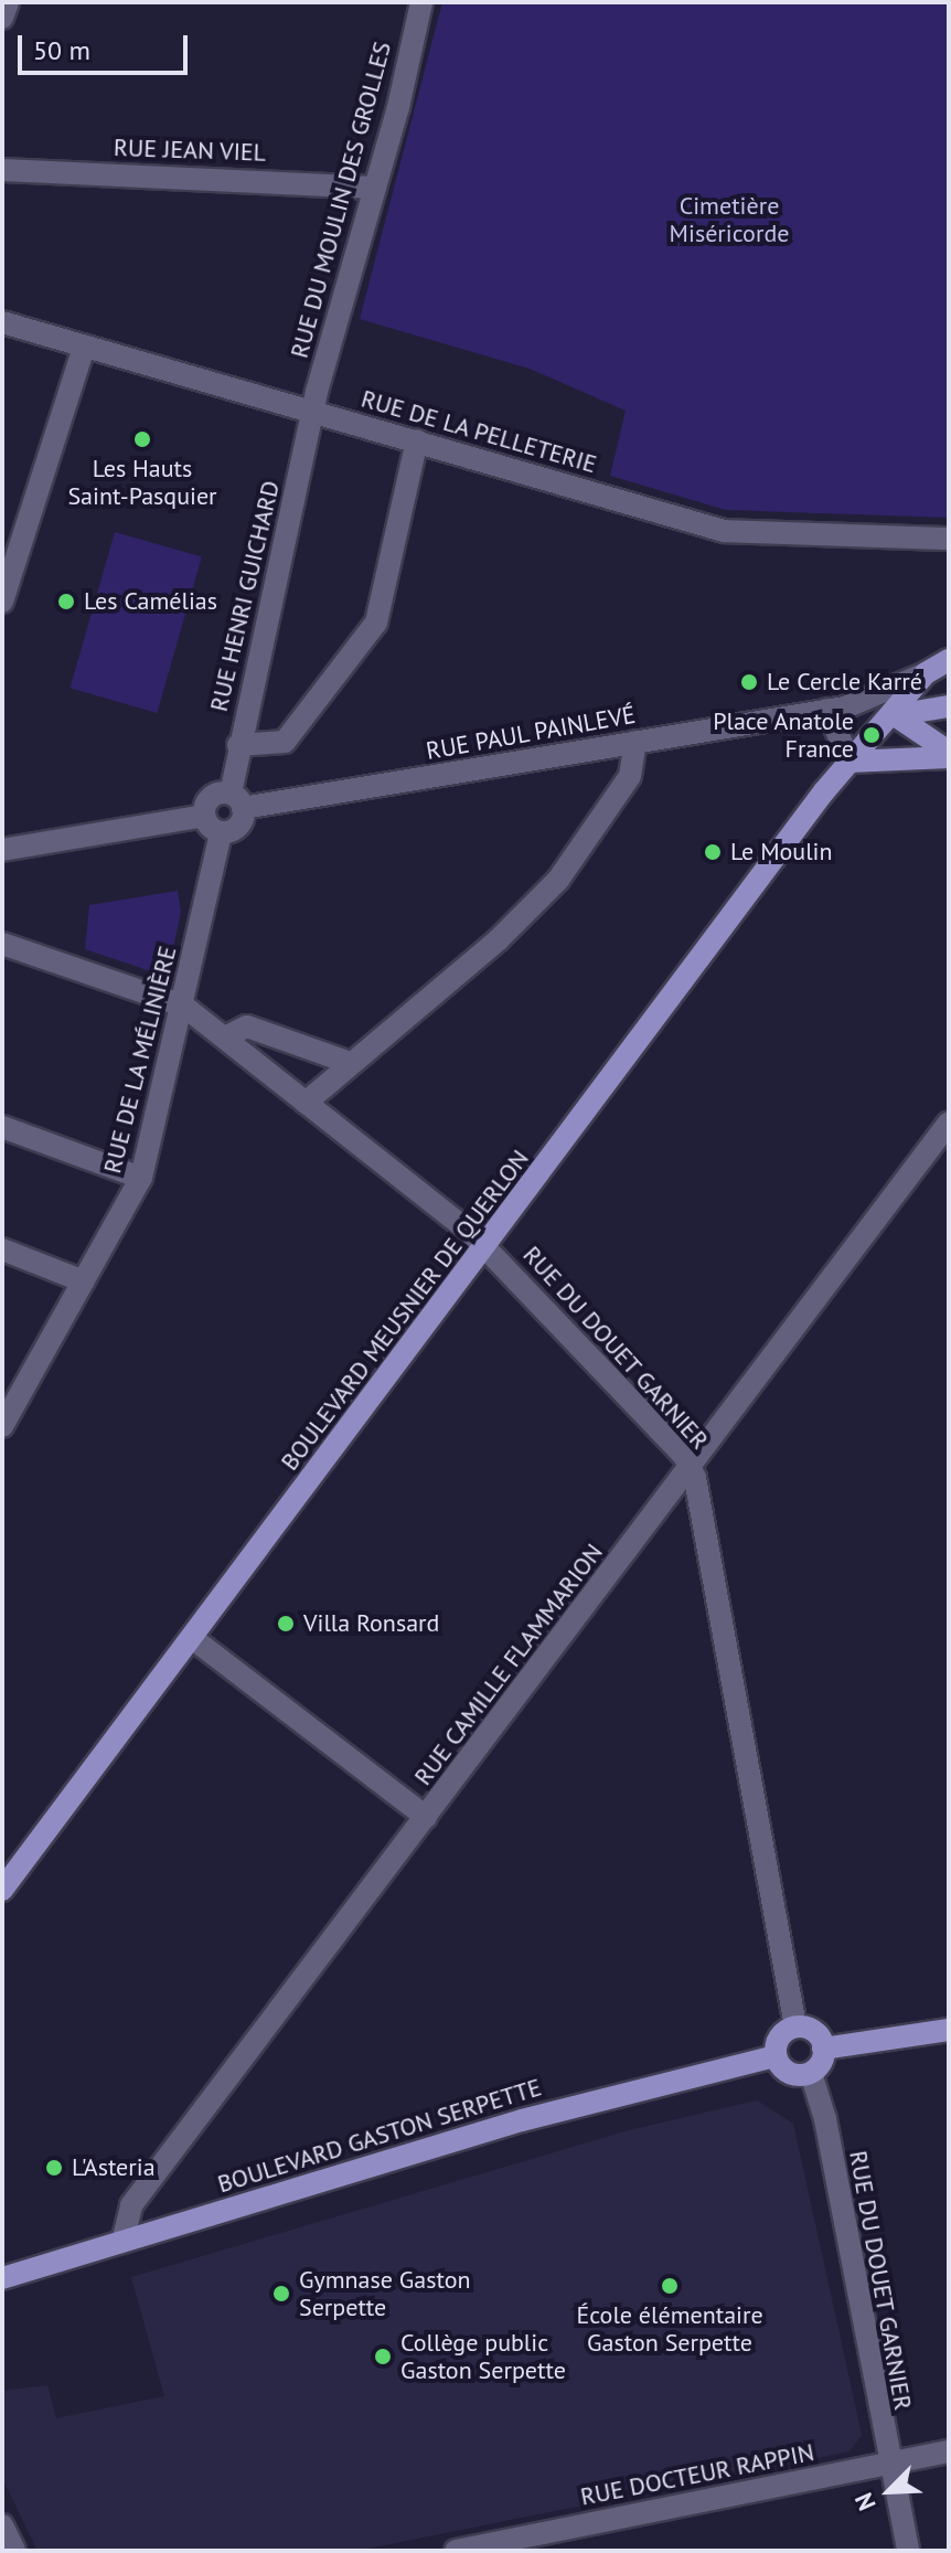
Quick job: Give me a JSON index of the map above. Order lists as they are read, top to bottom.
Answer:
{
  "streets": {
    "main road": ["BOULEVARD MEUSNIER DE QUERLON", "BOULEVARD GASTON SERPETTE"],
    "street": [
      "RUE JEAN VIEL",
      "RUE DU MOULIN DES GROLLES",
      "RUE DE LA PELLETERIE",
      "RUE HENRI GUICHARD",
      "RUE PAUL PAINLEVÉ",
      "RUE DE LA MÉLINIÈRE",
      "RUE DU DOUET GARNIER",
      "RUE CAMILLE FLAMMARION",
      "RUE DOCTEUR RAPPIN"
    ]
  },
  "crossings": [
    ["RUE JEAN VIEL", "RUE DU MOULIN DES GROLLES"],
    ["RUE DU MOULIN DES GROLLES", "RUE DE LA PELLETERIE"],
    ["RUE DU MOULIN DES GROLLES", "RUE HENRI GUICHARD"],
    ["RUE DE LA PELLETERIE", "RUE HENRI GUICHARD"],
    ["RUE HENRI GUICHARD", "RUE PAUL PAINLEVÉ"],
    ["RUE DE LA MÉLINIÈRE", "RUE DU DOUET GARNIER"],
    ["BOULEVARD MEUSNIER DE QUERLON", "RUE DU DOUET GARNIER"],
    ["RUE DU DOUET GARNIER", "RUE CAMILLE FLAMMARION"],
    ["RUE DU DOUET GARNIER", "BOULEVARD GASTON SERPETTE"],
    ["RUE DU DOUET GARNIER", "RUE DOCTEUR RAPPIN"],
    ["RUE CAMILLE FLAMMARION", "BOULEVARD GASTON SERPETTE"]
  ],
  "parks": ["Cimetière Miséricorde"],
  "places": [
    "Les Hauts Saint-Pasquier",
    "Les Camélias",
    "Le Cercle Karré",
    "Place Anatole France",
    "Le Moulin",
    "Villa Ronsard",
    "L'Asteria",
    "École élémentaire Gaston Serpette",
    "Gymnase Gaston Serpette",
    "Collège public Gaston Serpette"
  ],
  "scale_bar": "50 m",
  "north": "bottom left"
}
